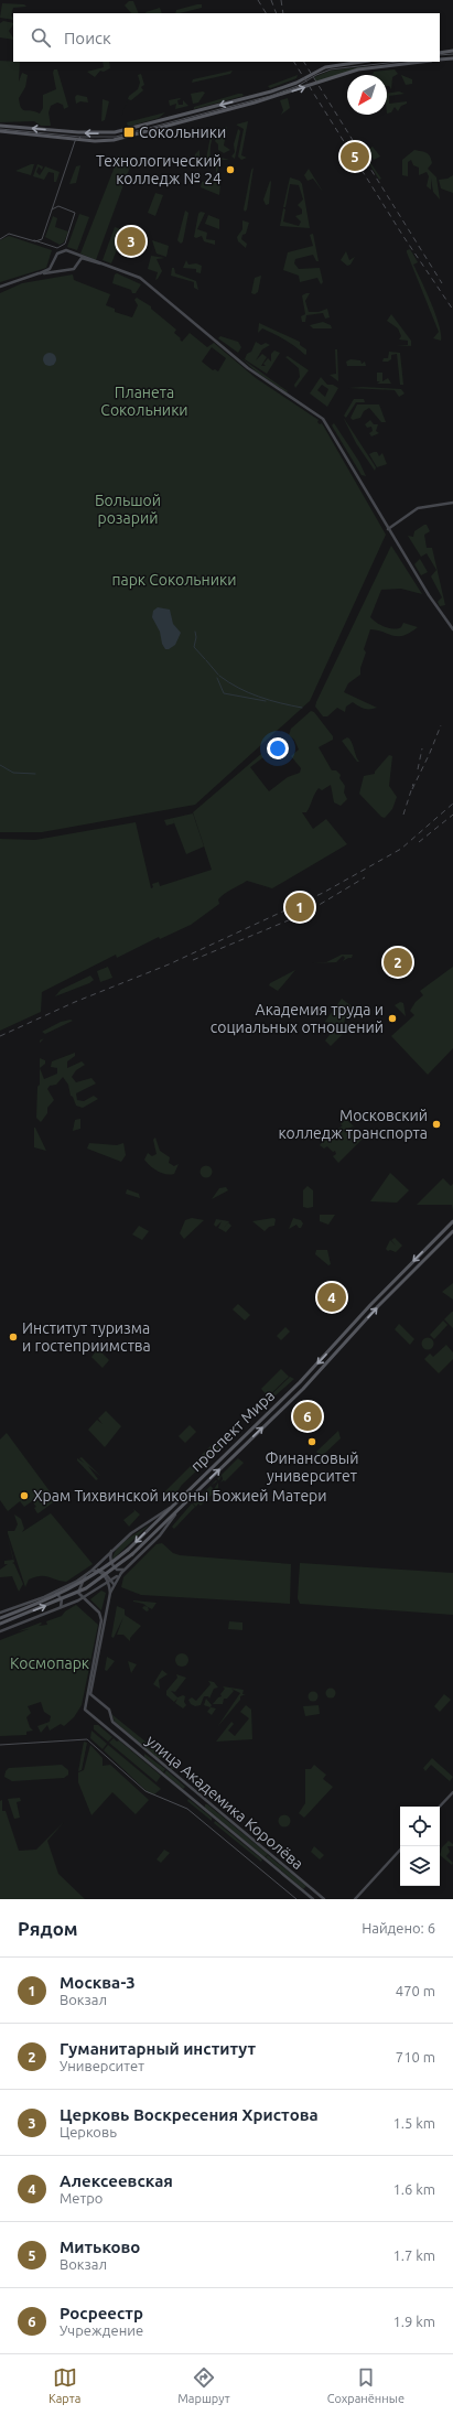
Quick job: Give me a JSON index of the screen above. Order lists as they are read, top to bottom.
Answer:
{
  "streets": {
    "main road": ["проспект Мира", "улица Академика Королёва"]
  },
  "parks": [
    "Планета Сокольники",
    "Большой розарий",
    "парк Сокольники",
    "Космопарк"
  ],
  "places": {
    "transit": ["Сокольники"],
    "other": [
      "Технологический колледж № 24",
      "Академия труда и социальных отношений",
      "Московский колледж транспорта",
      "Институт туризма и гостеприимства",
      "Финансовый университет",
      "Храм Тихвинской иконы Божией Матери"
    ]
  },
  "north": "bottom left",
  "page": {
    "search": "Поиск",
    "pins": [
      "5",
      "3",
      "1",
      "2",
      "4",
      "6"
    ],
    "heading": ["Рядом", "Найдено: 6"],
    "list": [
      {
        "mark": "1",
        "name": "Москва-3",
        "note": "Вокзал",
        "value": "470 m"
      },
      {
        "mark": "2",
        "name": "Гуманитарный институт",
        "note": "Университет",
        "value": "710 m"
      },
      {
        "mark": "3",
        "name": "Церковь Воскресения Христова",
        "note": "Церковь",
        "value": "1.5 km"
      },
      {
        "mark": "4",
        "name": "Алексеевская",
        "note": "Метро",
        "value": "1.6 km"
      },
      {
        "mark": "5",
        "name": "Митьково",
        "note": "Вокзал",
        "value": "1.7 km"
      },
      {
        "mark": "6",
        "name": "Росреестр",
        "note": "Учреждение",
        "value": "1.9 km"
      }
    ],
    "nav": ["Карта", "Маршрут", "Сохранённые"]
  }
}
